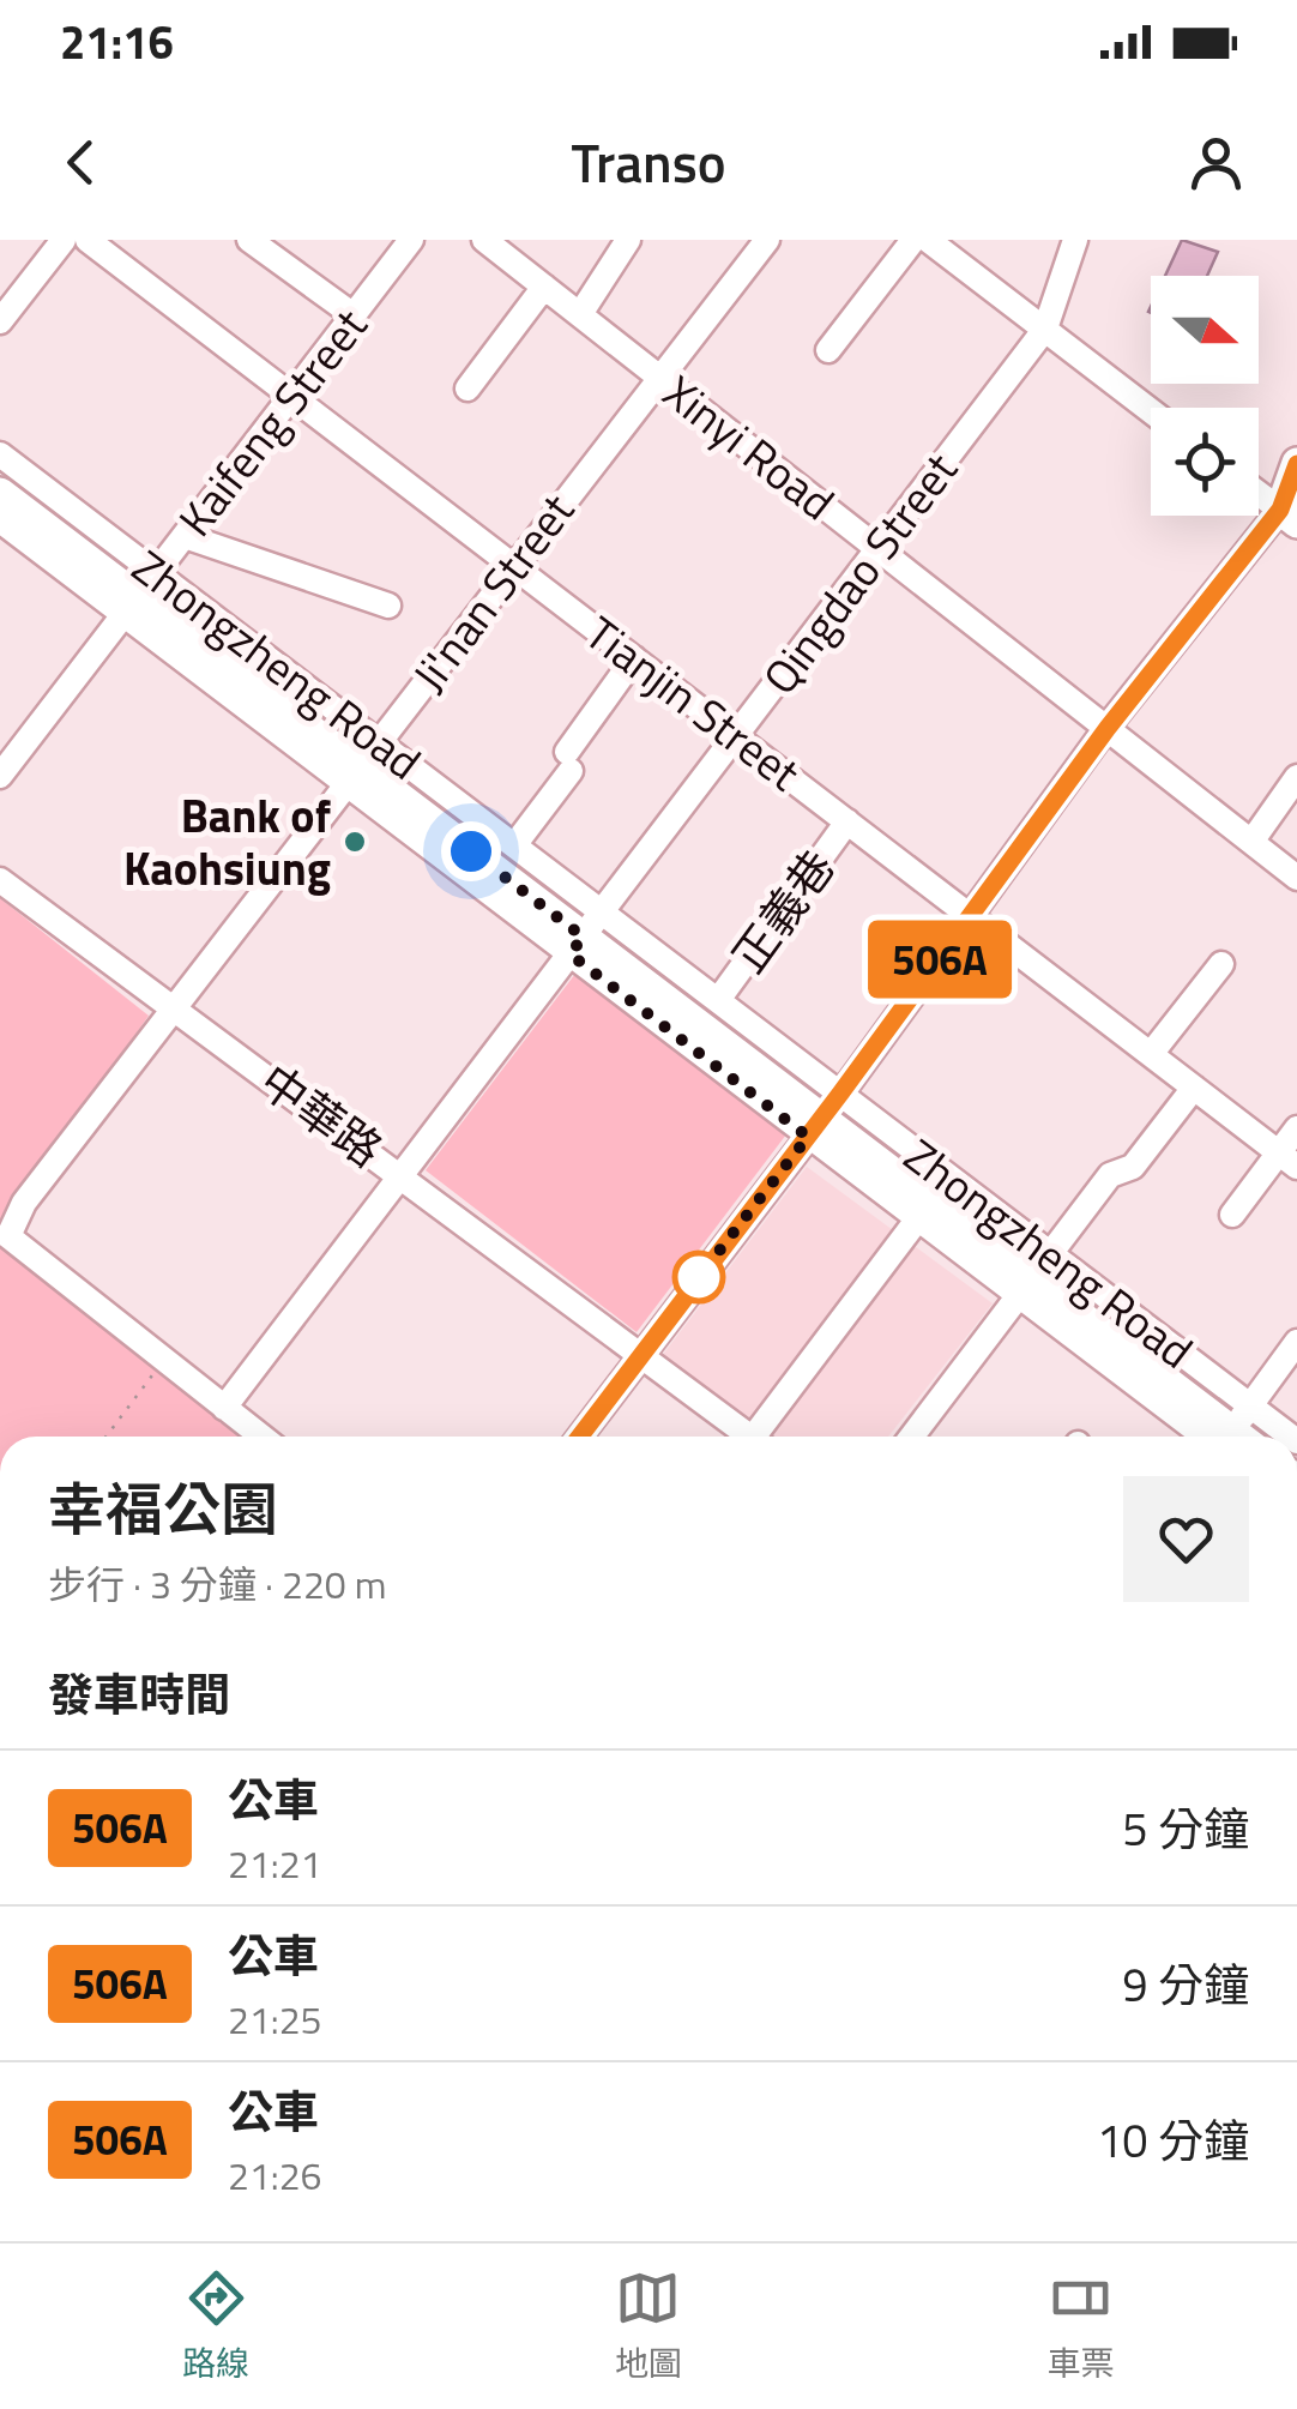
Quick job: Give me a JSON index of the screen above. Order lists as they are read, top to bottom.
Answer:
{
  "streets": {
    "main road": ["Zhongzheng Road"],
    "street": [
      "Kaifeng Street",
      "Xinyi Road",
      "Qingdao Street",
      "Ji'nan Street",
      "Tianjin Street",
      "正義巷",
      "中華路"
    ]
  },
  "crossings": [
    ["Kaifeng Street", "Zhongzheng Road"],
    ["Kaifeng Street", "Tianjin Street"],
    ["Xinyi Road", "Qingdao Street"],
    ["Xinyi Road", "Ji'nan Street"],
    ["Qingdao Street", "Ji'nan Street"],
    ["Qingdao Street", "Zhongzheng Road"],
    ["Qingdao Street", "Tianjin Street"],
    ["Qingdao Street", "中華路"],
    ["Ji'nan Street", "Zhongzheng Road"],
    ["Ji'nan Street", "Tianjin Street"],
    ["Ji'nan Street", "中華路"],
    ["Zhongzheng Road", "正義巷"],
    ["Tianjin Street", "正義巷"]
  ],
  "places": ["Bank of Kaohsiung"],
  "lines": ["bus line 506A"],
  "north": "right",
  "page": {
    "status": "21:16",
    "header": "Transo",
    "on_map": "506A",
    "heading": [
      ["幸福公園", "步行 · 3 分鐘 · 220 m"],
      "發車時間"
    ],
    "list": [
      {
        "mark": "506A",
        "name": "公車",
        "note": "21:21",
        "value": "5 分鐘"
      },
      {
        "mark": "506A",
        "name": "公車",
        "note": "21:25",
        "value": "9 分鐘"
      },
      {
        "mark": "506A",
        "name": "公車",
        "note": "21:26",
        "value": "10 分鐘"
      }
    ],
    "tabs": ["路線", "地圖", "車票"]
  }
}
